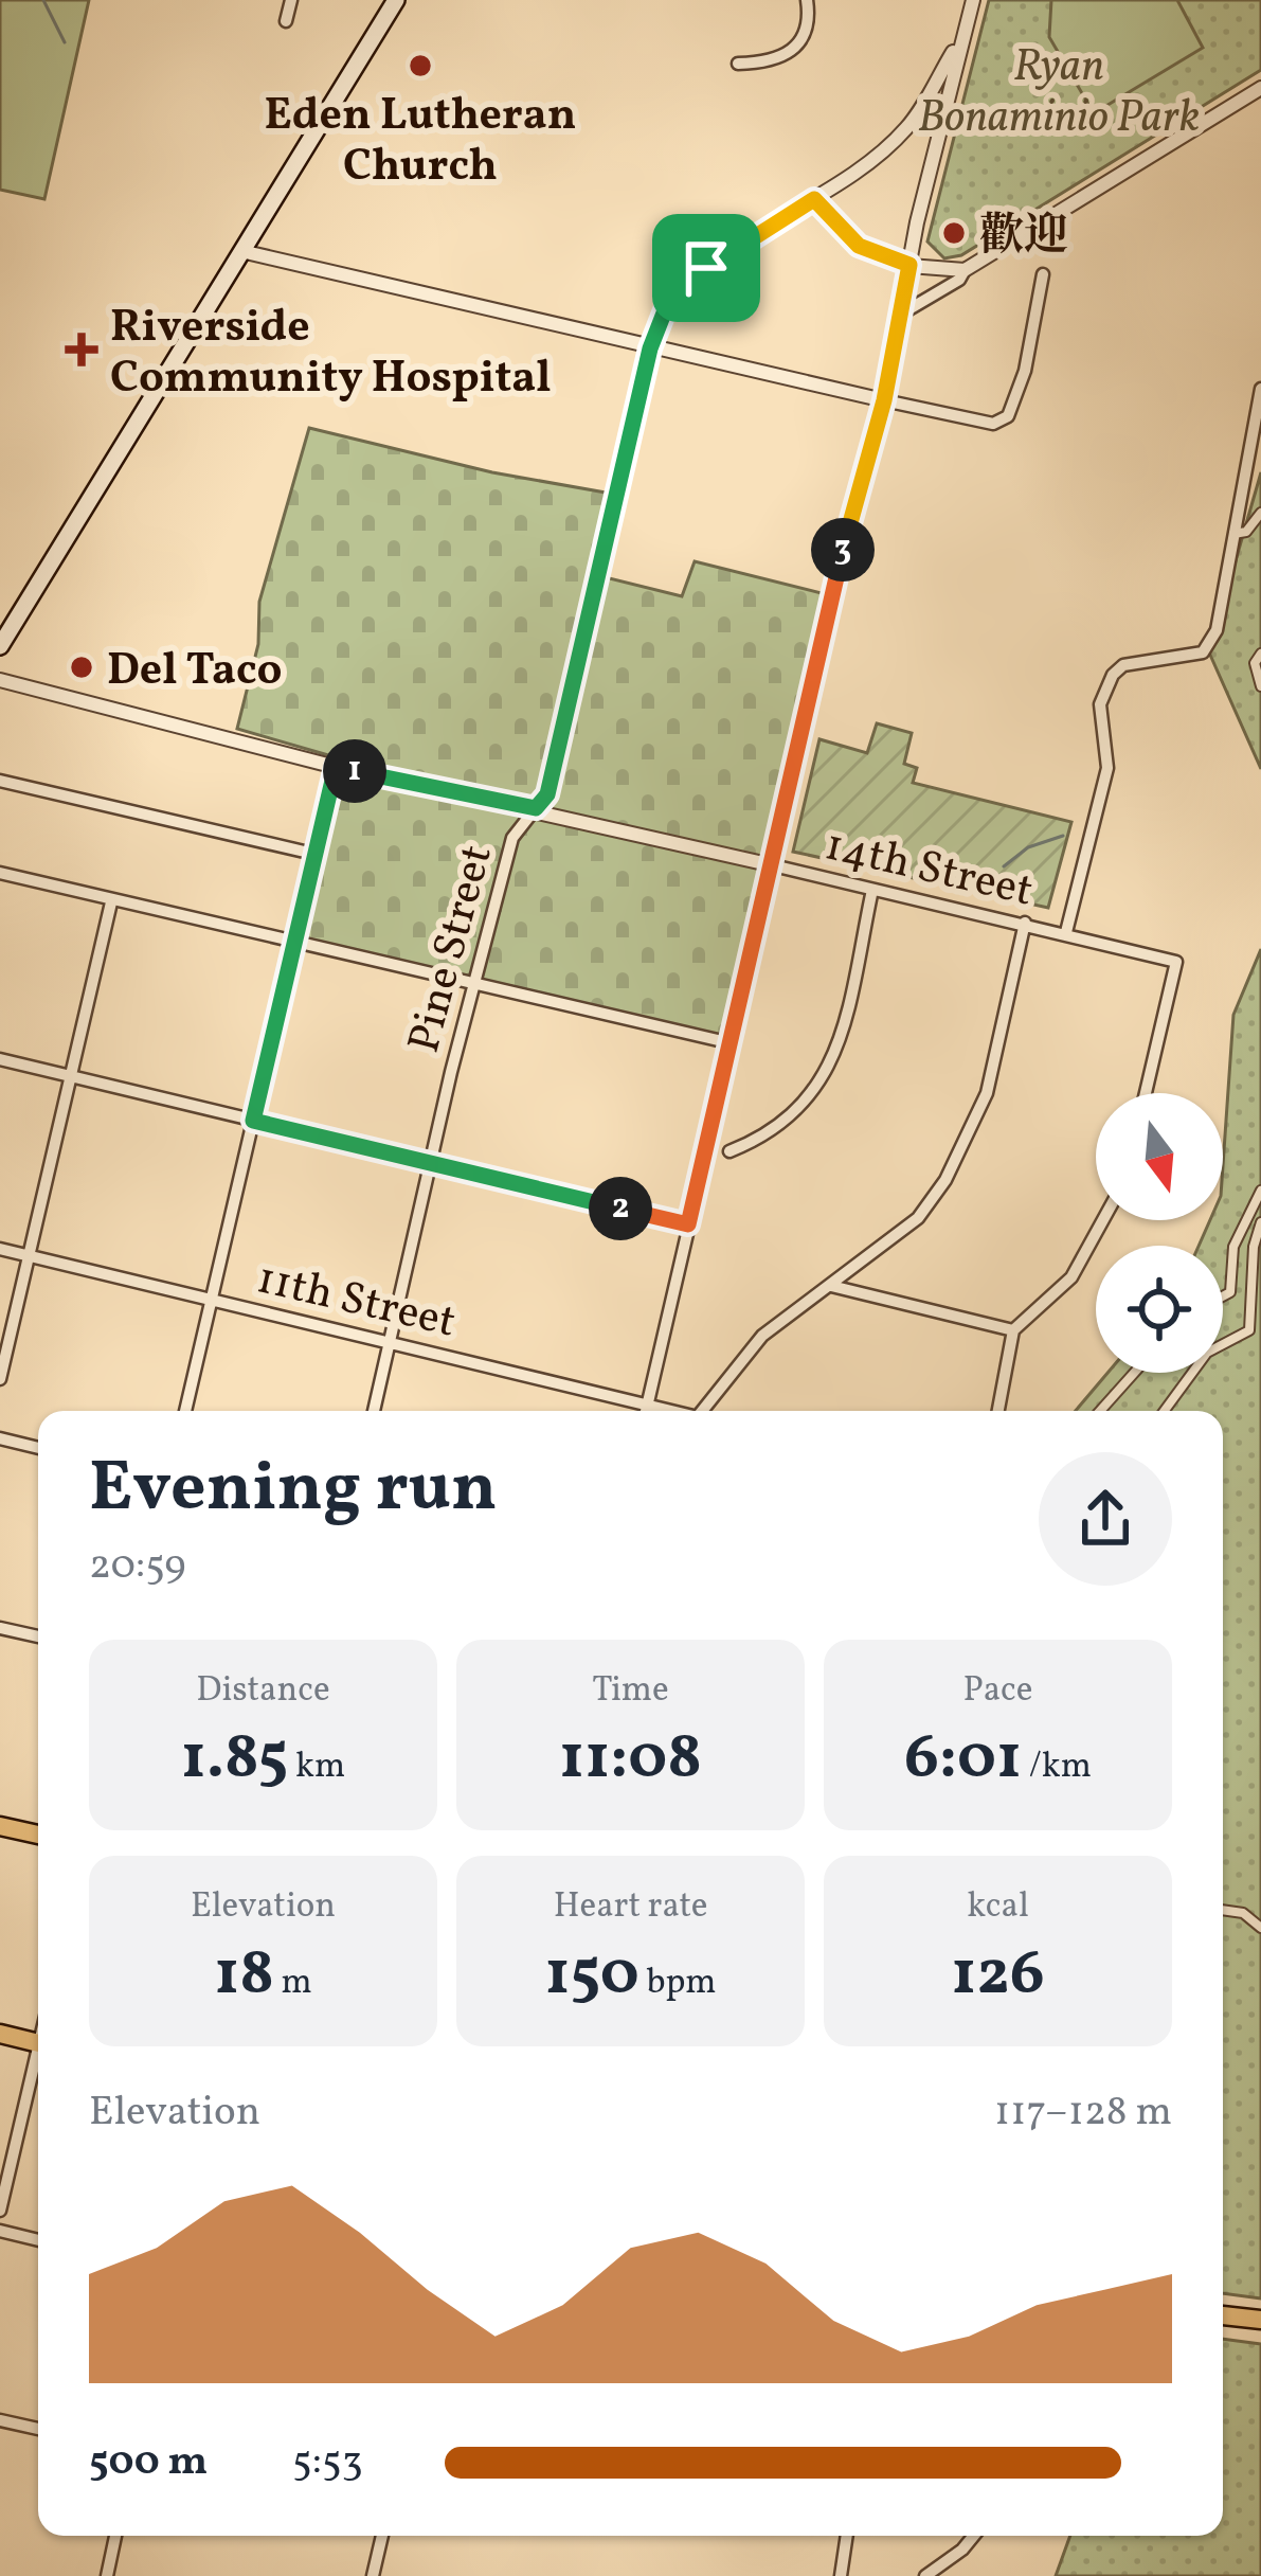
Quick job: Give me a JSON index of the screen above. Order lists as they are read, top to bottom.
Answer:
{
  "streets": {
    "street": ["14th Street", "Pine Street", "11th Street"]
  },
  "crossings": [
    ["14th Street", "Pine Street"],
    ["Pine Street", "11th Street"]
  ],
  "parks": ["Ryan Bonaminio Park"],
  "places": {
    "other": ["Eden Lutheran Church", "歡迎", "Del Taco"],
    "health": ["Riverside Community Hospital"]
  },
  "north": "bottom",
  "page": {
    "pins": ["3", "1", "2"],
    "heading": ["Evening run", "20:59"],
    "stats": [
      ["Distance", "1.85 km"],
      ["Time", "11:08"],
      ["Pace", "6:01 /km"],
      ["Elevation", "18 m"],
      ["Heart rate", "150 bpm"],
      ["kcal", "126"]
    ],
    "chart": ["Elevation", "117–128 m"],
    "list": [
      {
        "name": "500 m",
        "note": "5:53"
      }
    ]
  }
}
